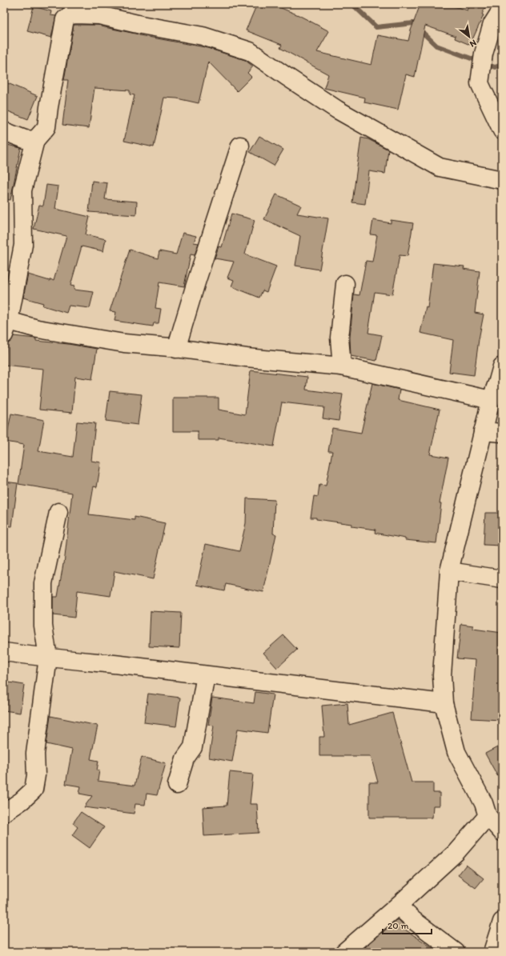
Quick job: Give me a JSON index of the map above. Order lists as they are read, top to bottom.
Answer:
{
  "scale_bar": "20 m",
  "north": "bottom right"
}
